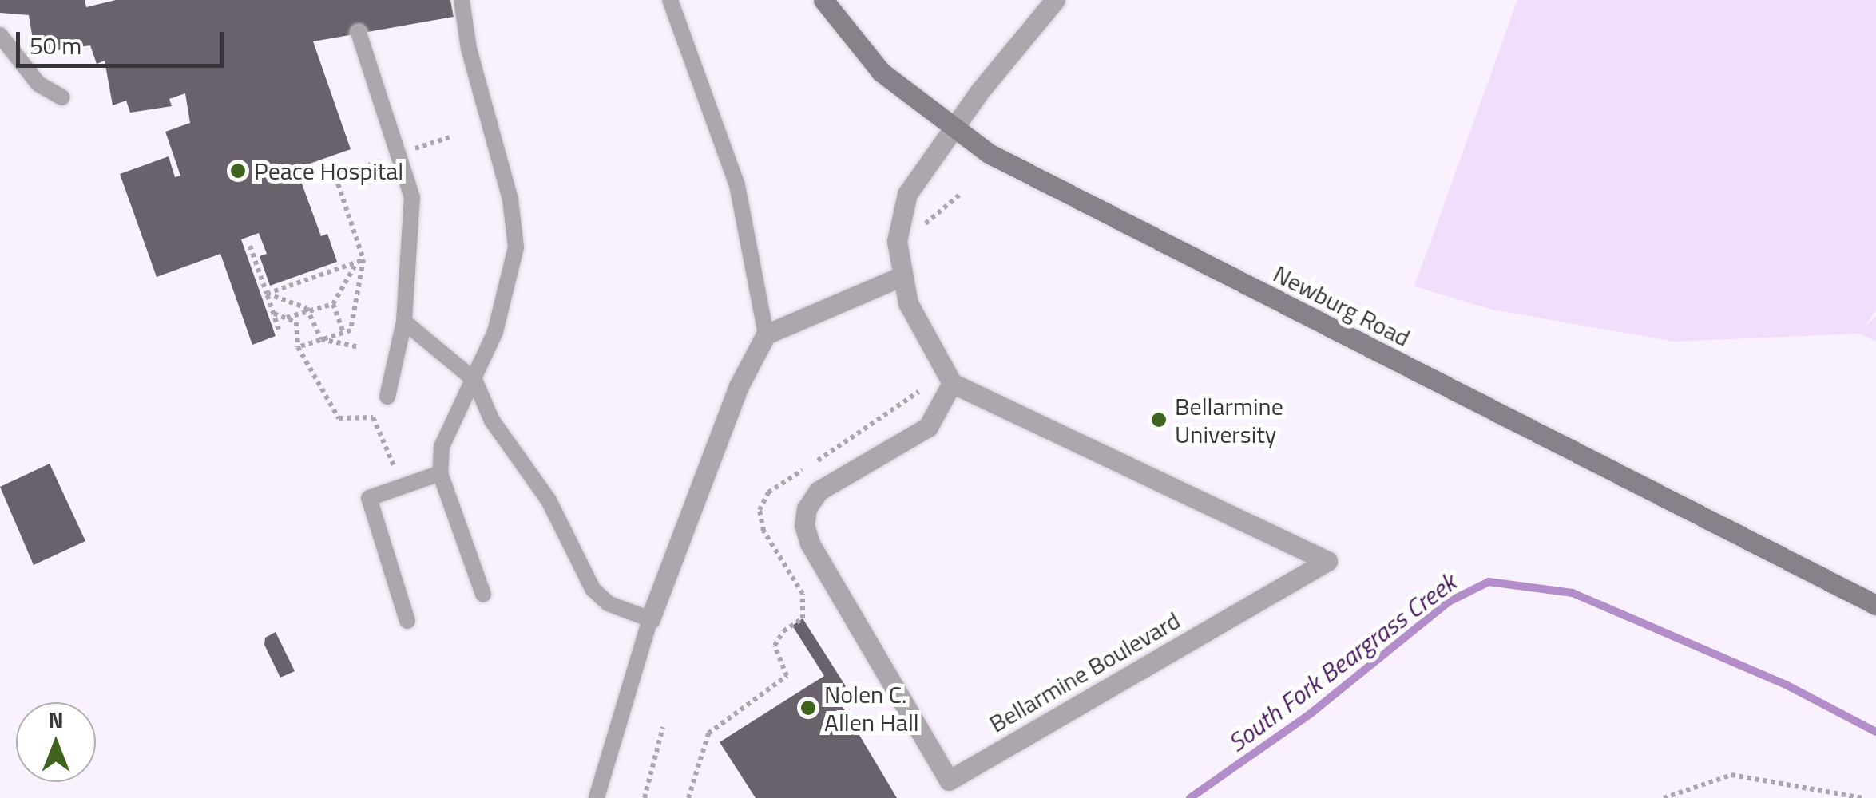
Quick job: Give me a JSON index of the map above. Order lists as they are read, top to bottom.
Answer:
{
  "streets": {
    "main road": ["Newburg Road"],
    "street": ["Bellarmine Boulevard"]
  },
  "water": ["South Fork Beargrass Creek"],
  "places": ["Peace Hospital", "Bellarmine University", "Nolen C. Allen Hall"],
  "scale_bar": "50 m",
  "north": "top"
}
